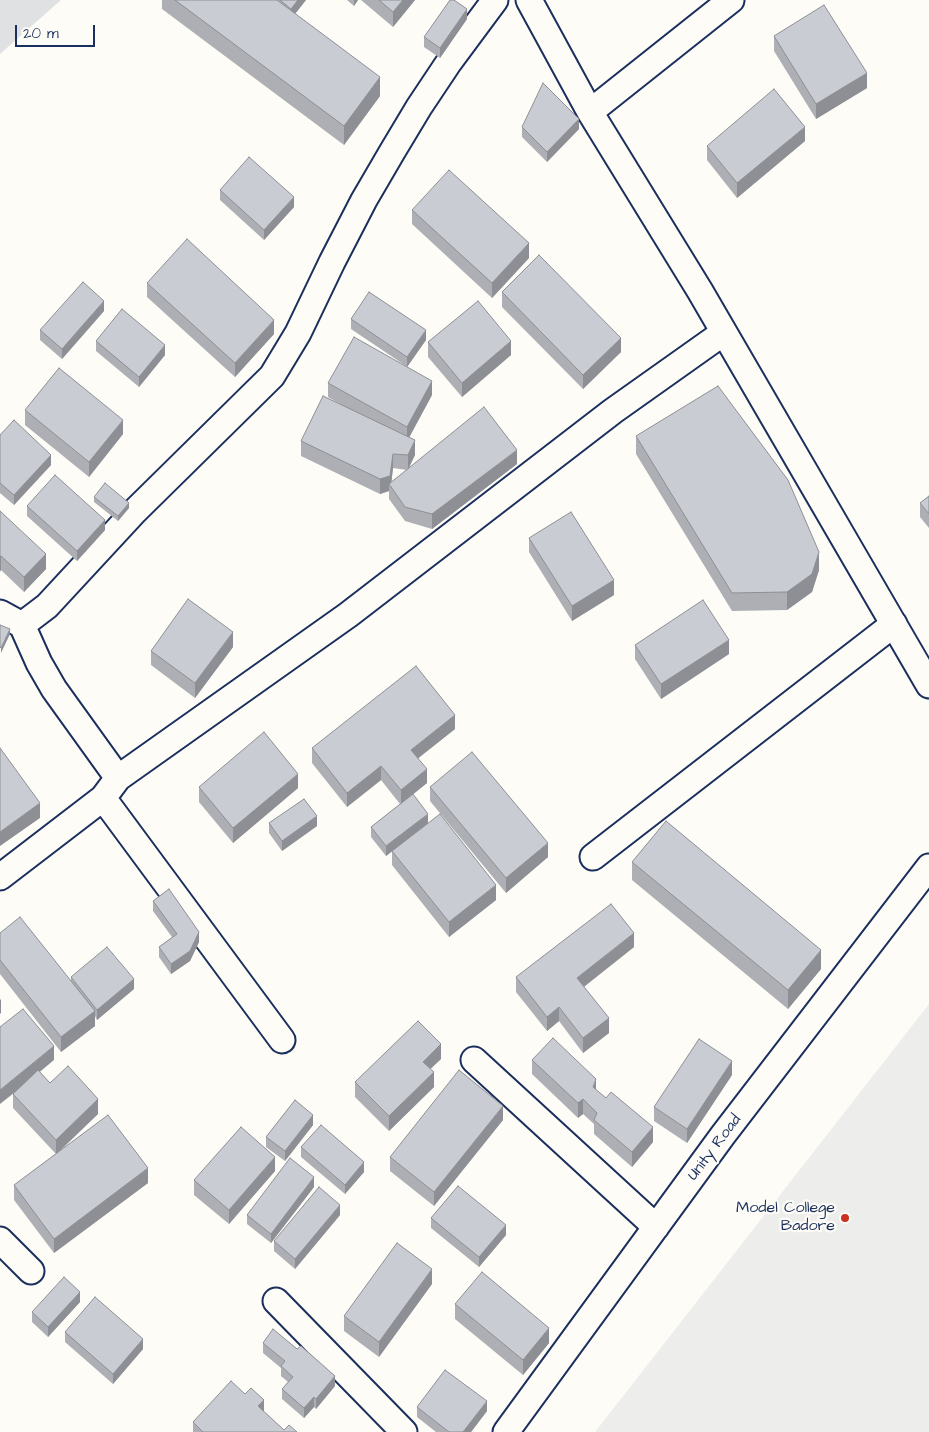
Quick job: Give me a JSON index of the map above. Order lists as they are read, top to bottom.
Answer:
{
  "streets": {
    "street": ["Unity Road"]
  },
  "places": ["Model College Badore"],
  "scale_bar": "20 m"
}
